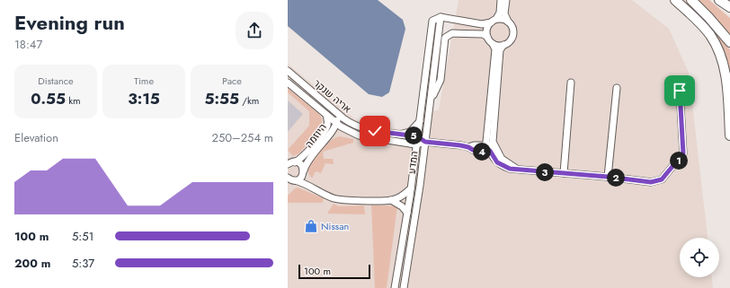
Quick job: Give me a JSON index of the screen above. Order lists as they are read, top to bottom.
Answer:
{
  "streets": {
    "street": ["אריה שנקר", "היוזמה", "המדע"]
  },
  "crossings": [
    ["אריה שנקר", "היוזמה"],
    ["אריה שנקר", "המדע"],
    ["היוזמה", "המדע"]
  ],
  "places": {
    "shop": ["Nissan"]
  },
  "scale_bar": "100 m",
  "page": {
    "heading": ["Evening run", "18:47"],
    "stats": [
      ["Distance", "0.55 km"],
      ["Time", "3:15"],
      ["Pace", "5:55 /km"]
    ],
    "chart": ["Elevation", "250–254 m"],
    "pins": [
      "5",
      "4",
      "1",
      "3",
      "2"
    ],
    "list": [
      {
        "name": "100 m",
        "note": "5:51"
      },
      {
        "name": "200 m",
        "note": "5:37"
      }
    ],
    "scale": "100 m"
  }
}
